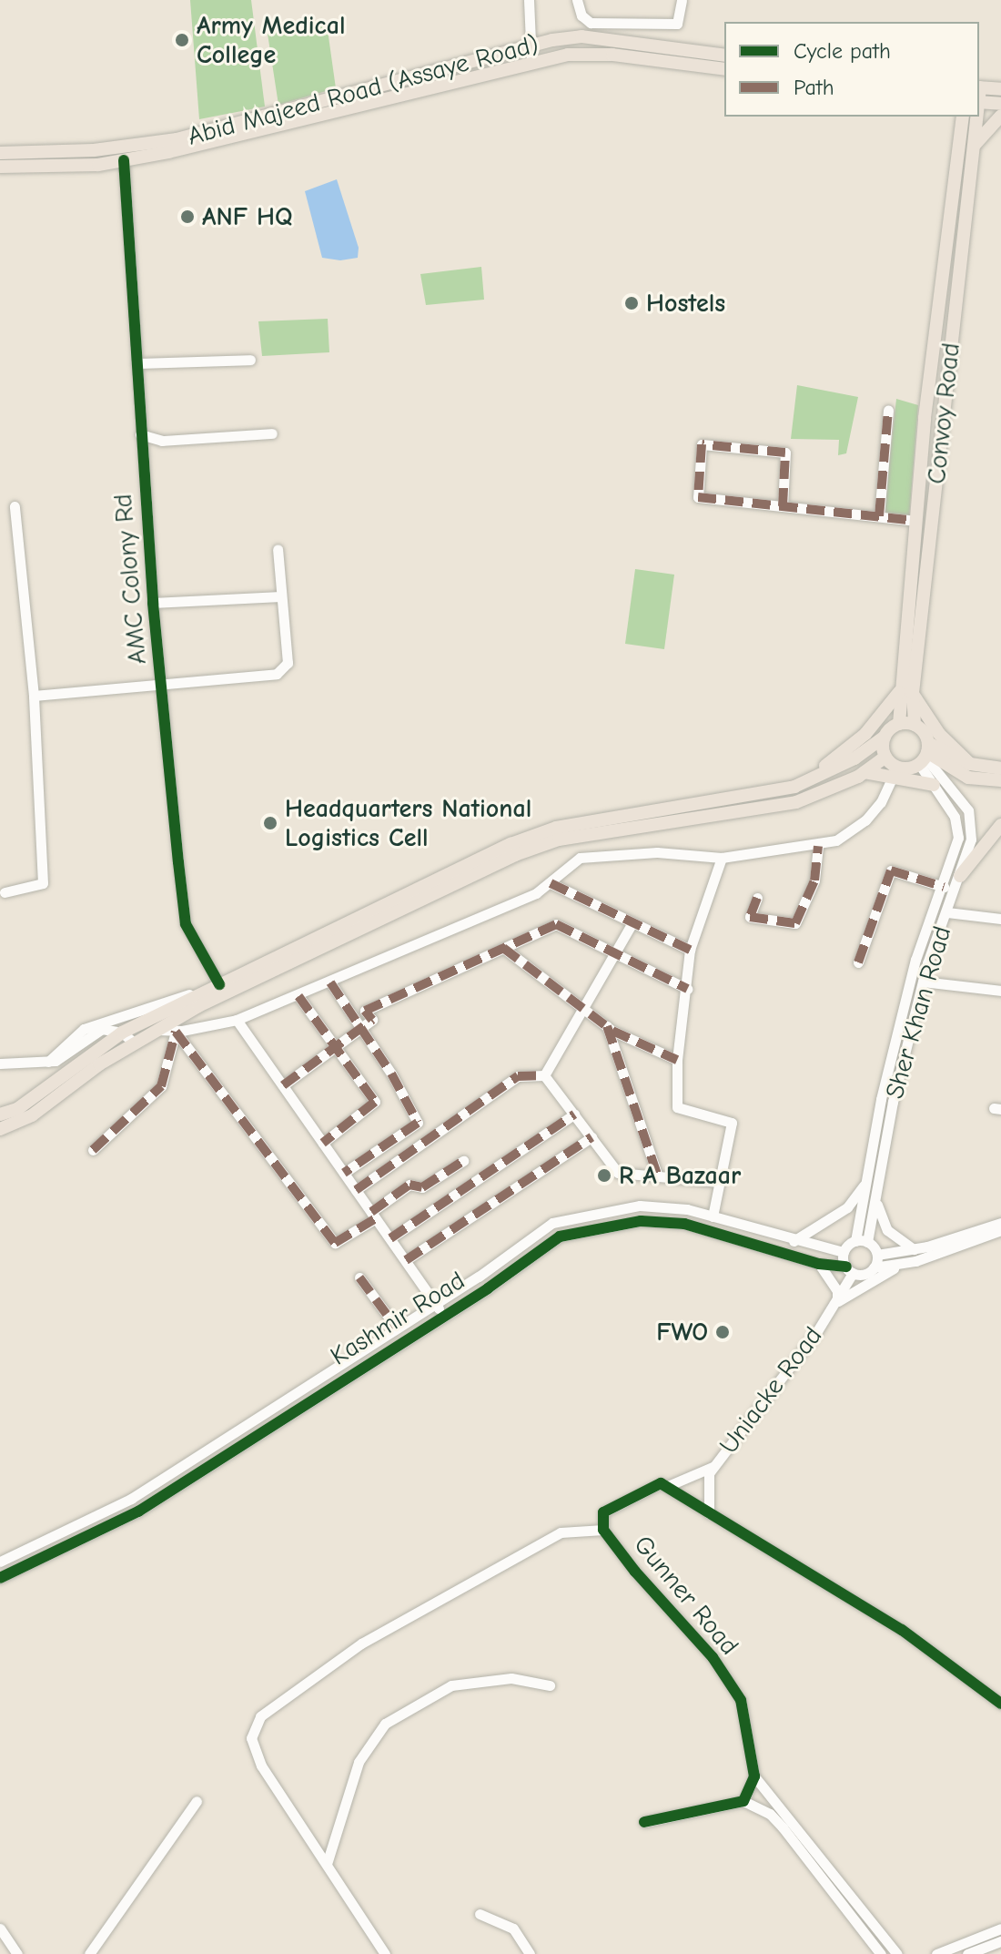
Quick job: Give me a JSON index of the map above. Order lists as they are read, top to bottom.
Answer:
{
  "streets": {
    "main road": ["Abid Majeed Road (Assaye Road)", "Convoy Road"],
    "street": [
      "AMC Colony Rd",
      "Sher Khan Road",
      "Kashmir Road",
      "Uniacke Road",
      "Gunner Road"
    ]
  },
  "crossings": [
    ["Abid Majeed Road (Assaye Road)", "AMC Colony Rd"],
    ["Convoy Road", "Sher Khan Road"],
    ["Sher Khan Road", "Kashmir Road"],
    ["Sher Khan Road", "Uniacke Road"],
    ["Kashmir Road", "Uniacke Road"]
  ],
  "places": [
    "Army Medical College",
    "ANF HQ",
    "Hostels",
    "Headquarters National Logistics Cell",
    "R A Bazaar",
    "FWO"
  ],
  "legend": ["Cycle path", "Path"]
}
